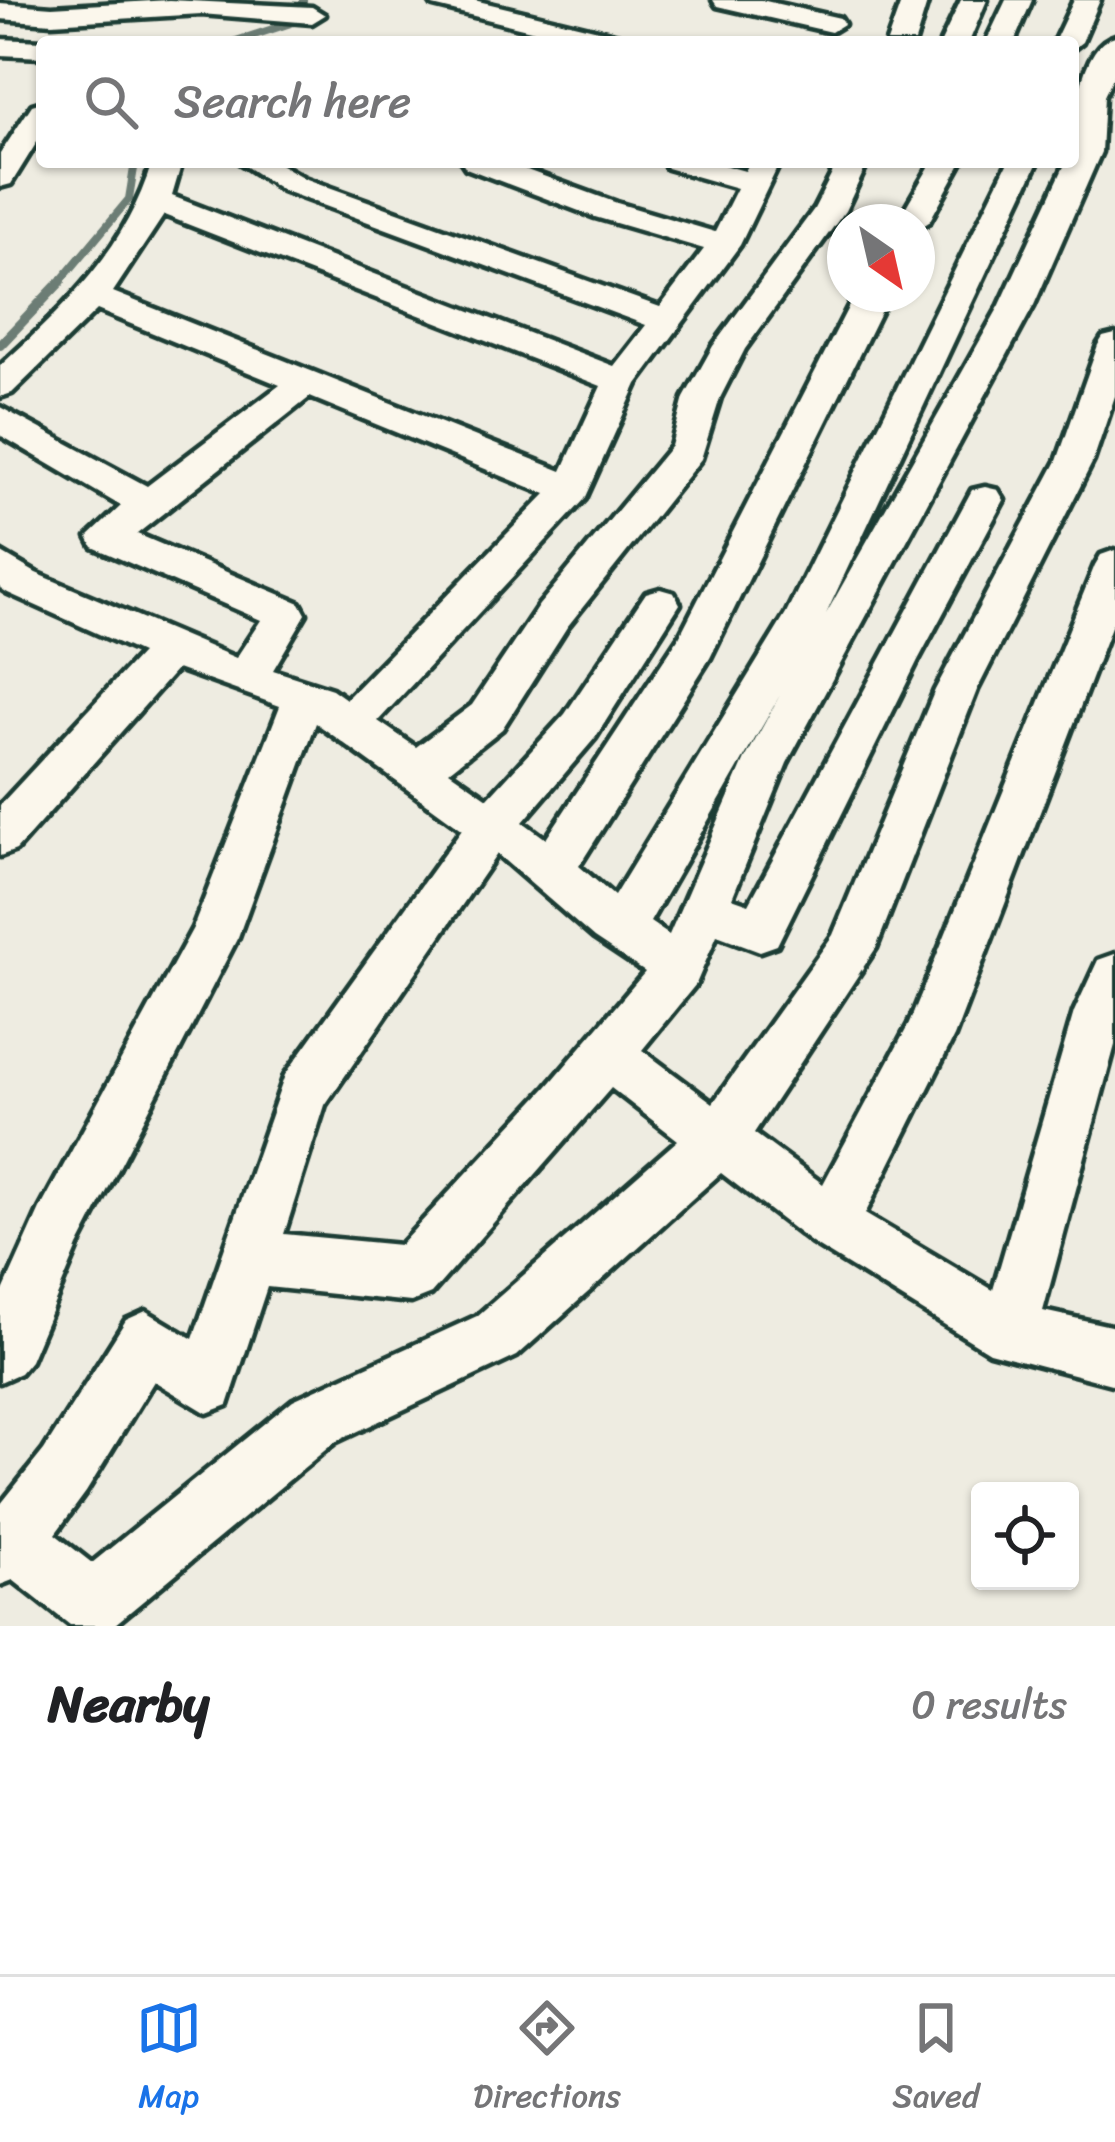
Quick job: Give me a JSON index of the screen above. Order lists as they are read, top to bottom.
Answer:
{
  "north": "bottom right",
  "page": {
    "search": "Search here",
    "heading": ["Nearby", "0 results"],
    "nav": ["Map", "Directions", "Saved"]
  }
}
